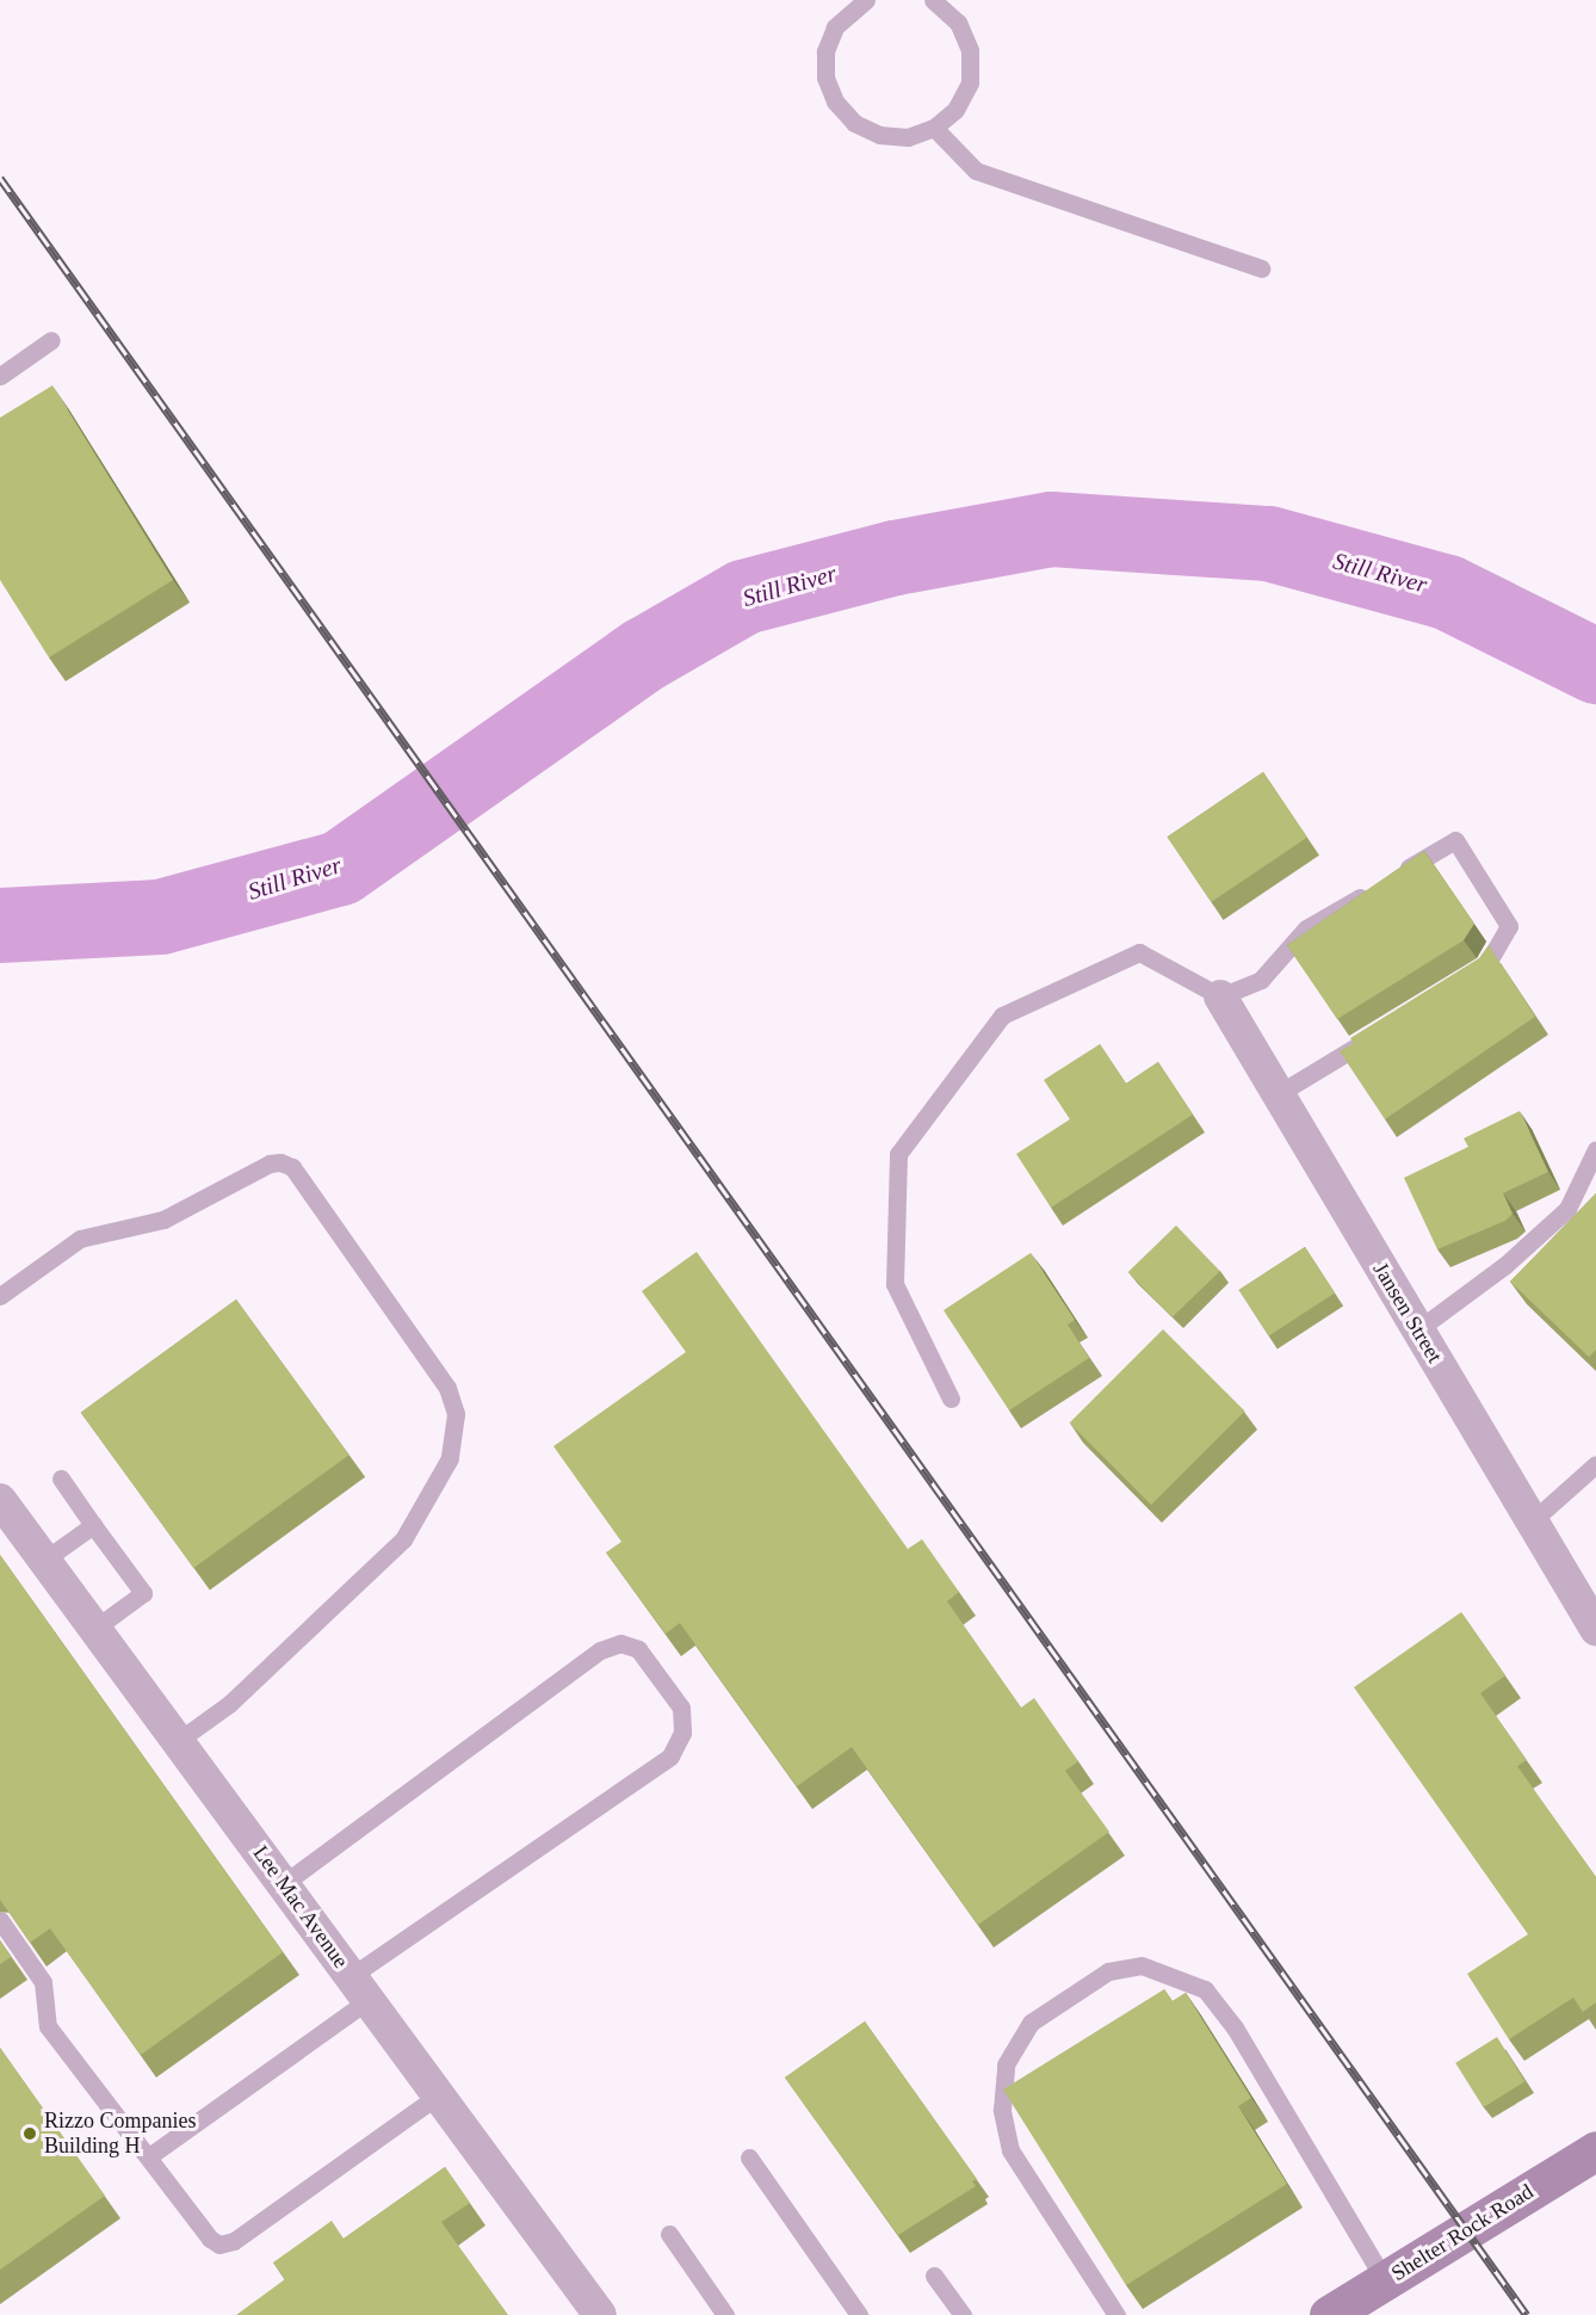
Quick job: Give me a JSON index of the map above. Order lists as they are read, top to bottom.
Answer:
{
  "streets": {
    "street": ["Jansen Street", "Lee Mac Avenue", "Shelter Rock Road"]
  },
  "water": ["Still River"],
  "places": ["Rizzo Companies Building H"]
}
